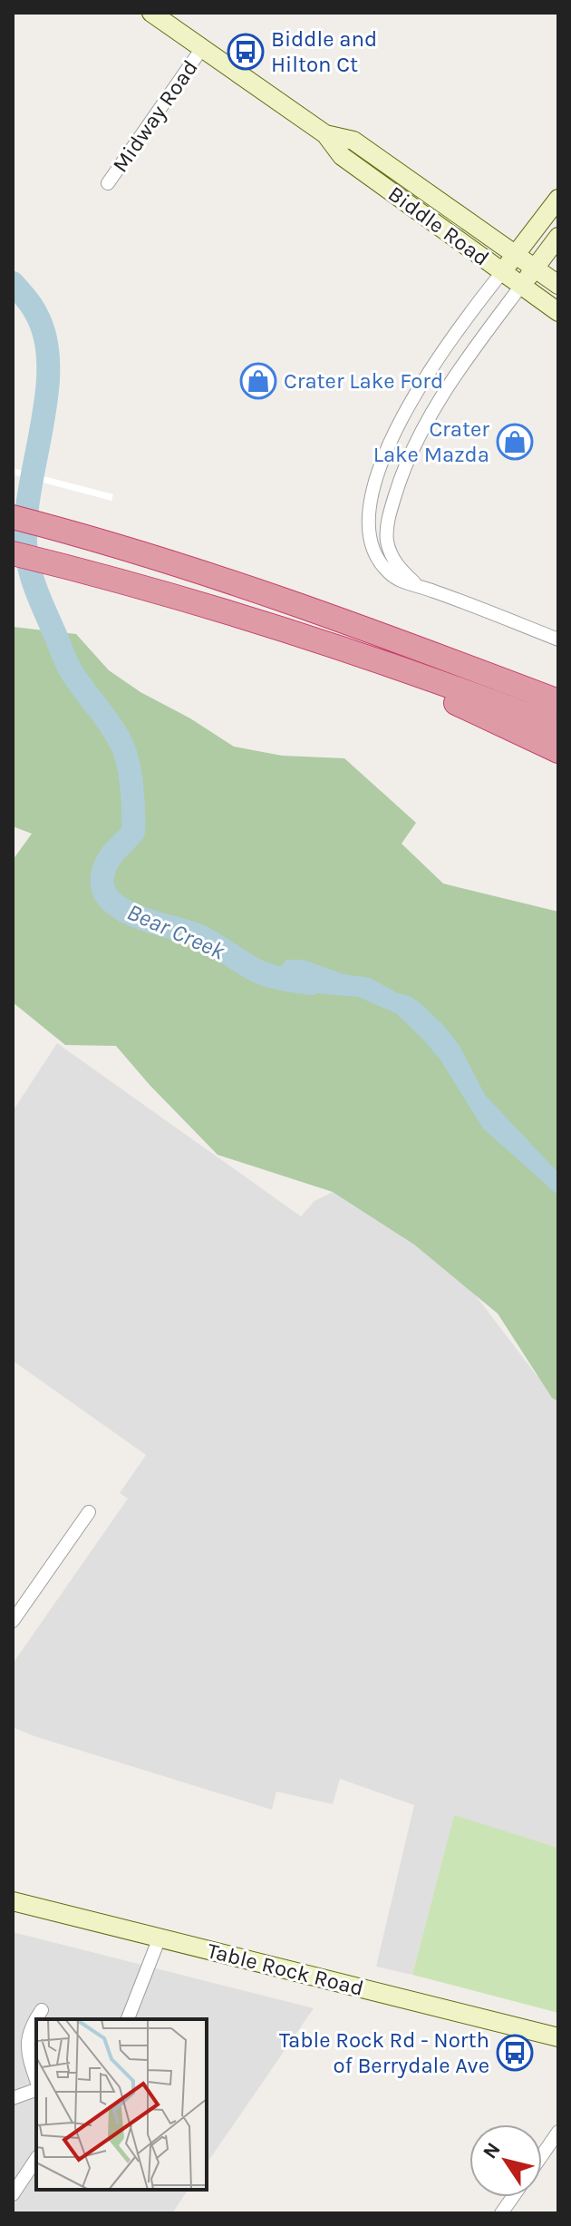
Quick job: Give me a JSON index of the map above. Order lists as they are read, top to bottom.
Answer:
{
  "streets": {
    "main road": ["Biddle Road", "Table Rock Road"],
    "street": ["Midway Road"]
  },
  "crossings": [
    ["Midway Road", "Biddle Road"]
  ],
  "water": ["Bear Creek"],
  "places": {
    "bus stop": ["Biddle and Hilton Ct", "Table Rock Rd - North of Berrydale Ave"],
    "shop": ["Crater Lake Ford", "Crater Lake Mazda"]
  },
  "north": "top left"
}
